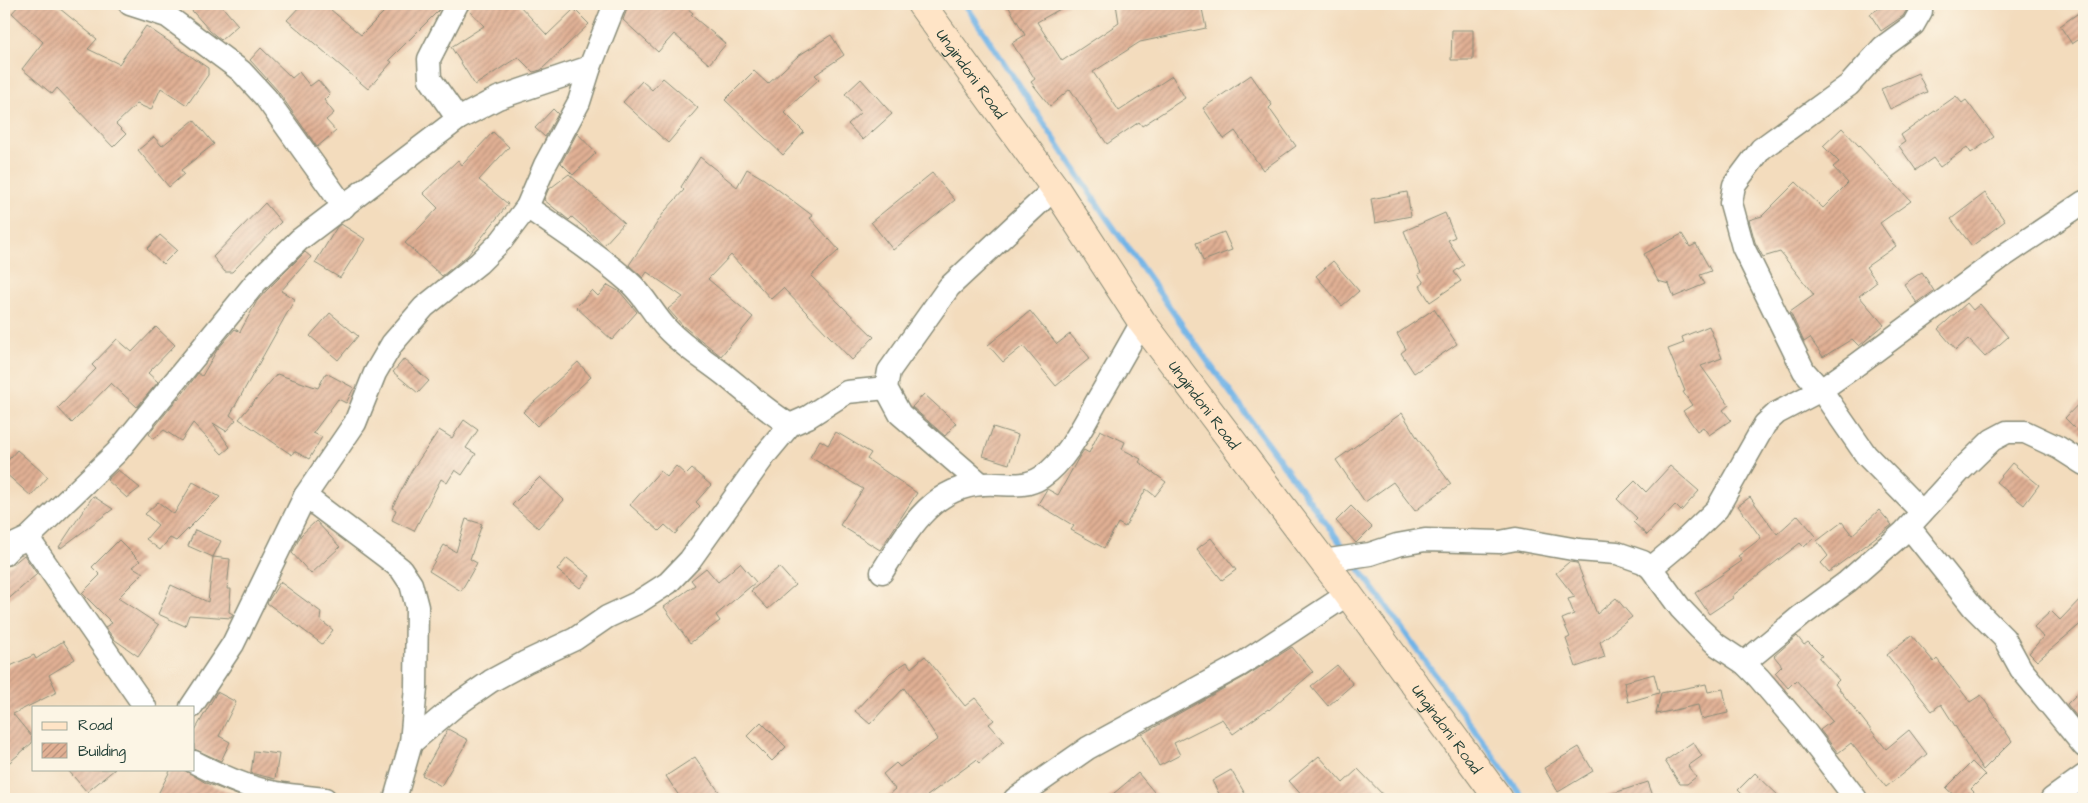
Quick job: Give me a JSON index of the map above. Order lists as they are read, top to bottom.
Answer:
{
  "streets": {
    "main road": ["Ungindoni Road"]
  },
  "legend": ["Road", "Building"]
}
